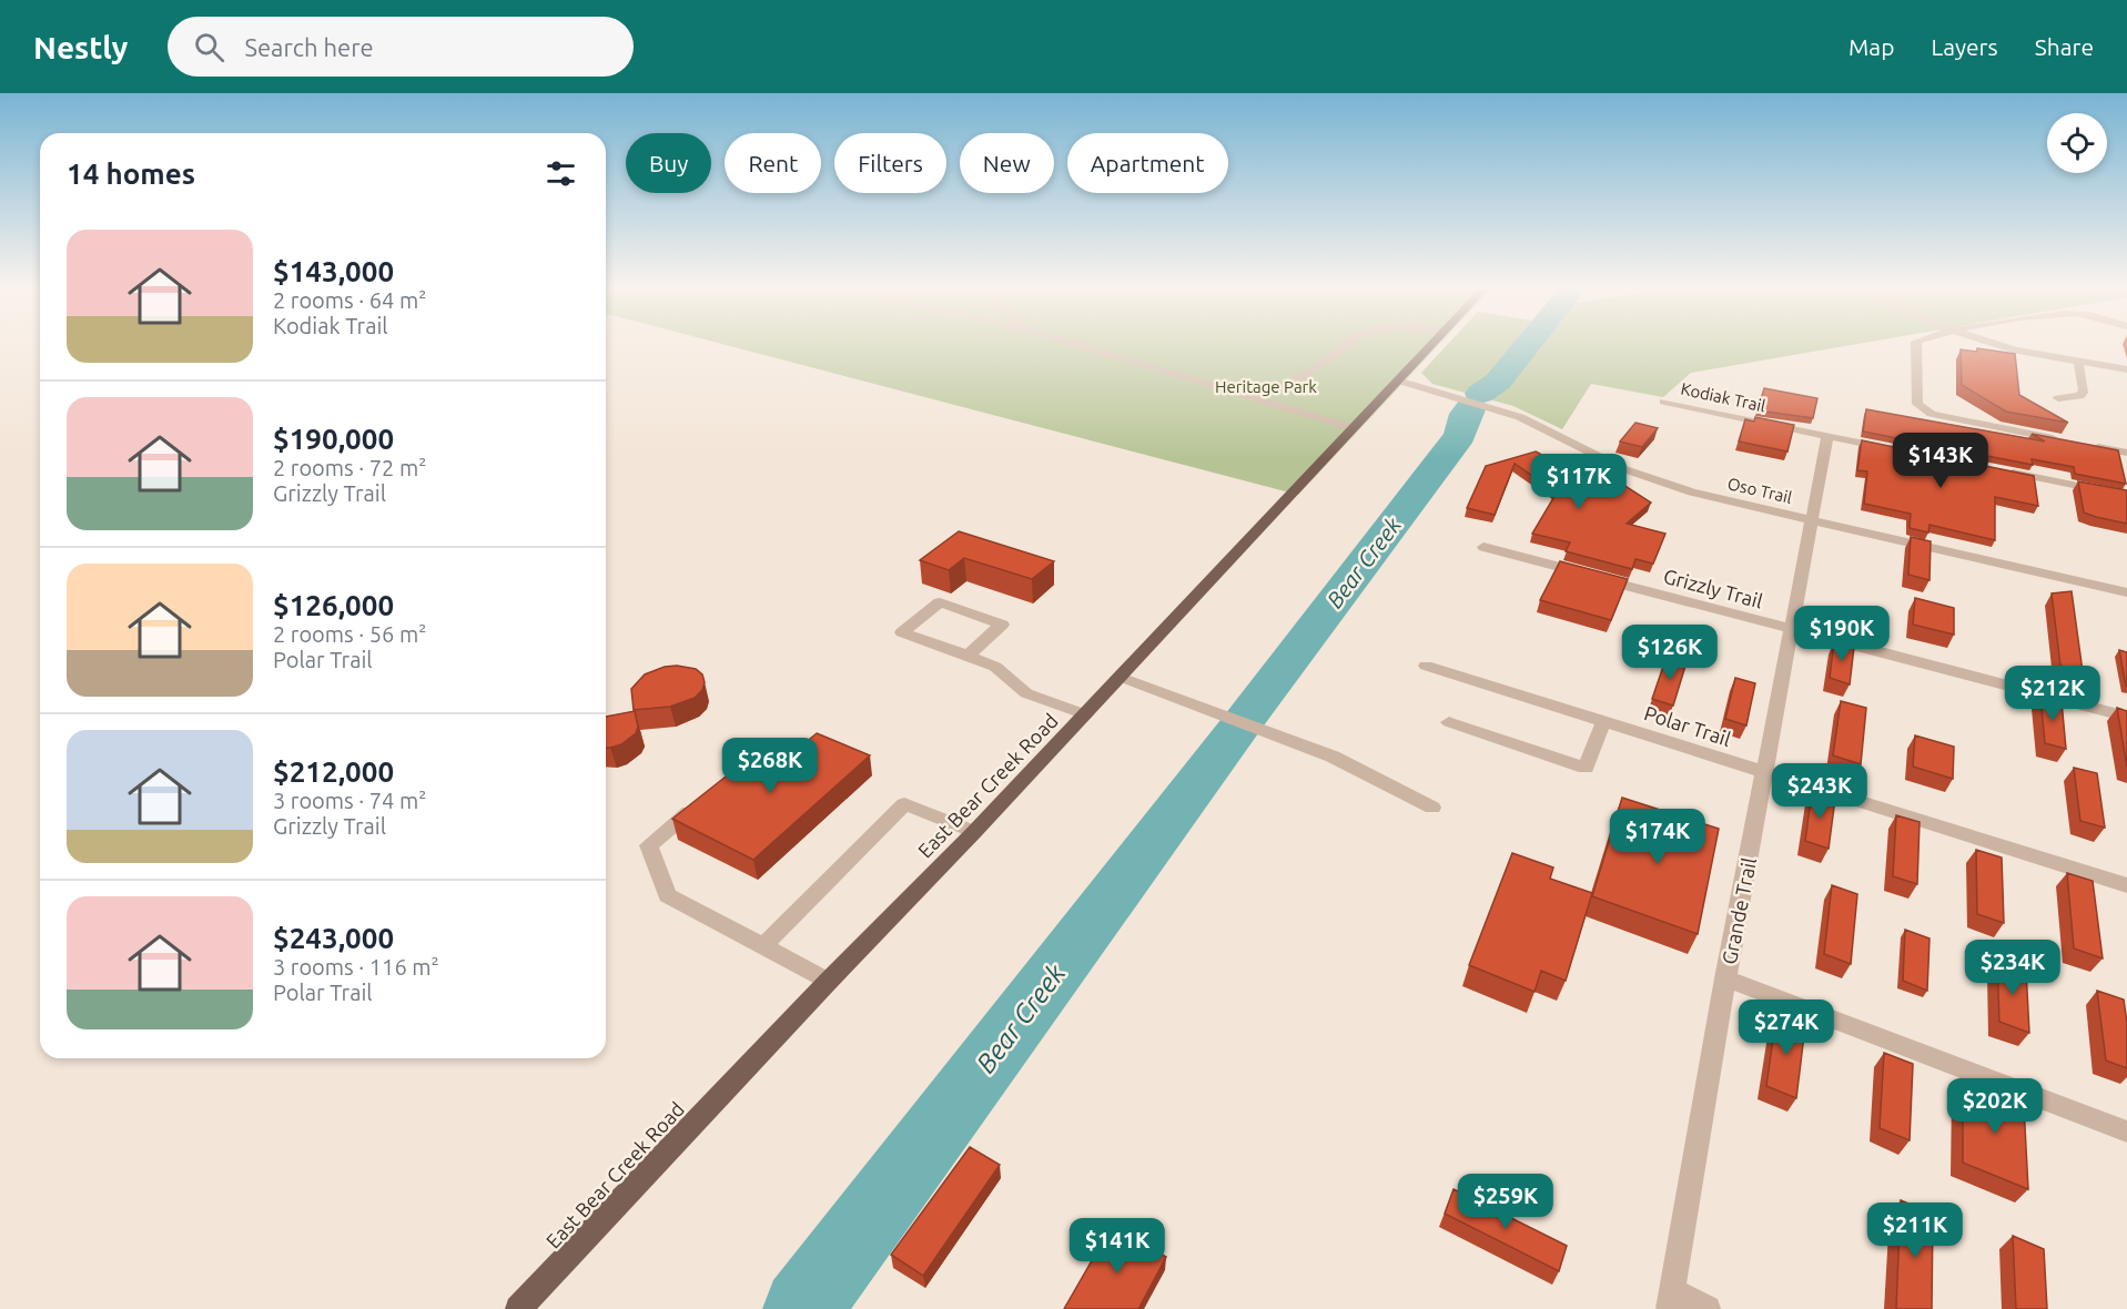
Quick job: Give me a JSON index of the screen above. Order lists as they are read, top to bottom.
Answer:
{
  "streets": {
    "main road": ["East Bear Creek Road"],
    "street": [
      "Kodiak Trail",
      "Oso Trail",
      "Grizzly Trail",
      "Polar Trail",
      "Grande Trail"
    ]
  },
  "crossings": [
    ["Kodiak Trail", "Grande Trail"],
    ["Oso Trail", "East Bear Creek Road"],
    ["Oso Trail", "Grande Trail"],
    ["Grizzly Trail", "Grande Trail"],
    ["Polar Trail", "Grande Trail"]
  ],
  "water": ["Bear Creek"],
  "parks": ["Heritage Park"],
  "page": {
    "header": "Nestly",
    "search": "Search here",
    "nav": ["Map", "Layers", "Share"],
    "chip": [
      "Buy",
      "Rent",
      "Filters",
      "New",
      "Apartment"
    ],
    "heading": "14 homes",
    "list": [
      {
        "name": "$143,000",
        "note": "2 rooms · 64 m² · Kodiak Trail"
      },
      {
        "name": "$190,000",
        "note": "2 rooms · 72 m² · Grizzly Trail"
      },
      {
        "name": "$126,000",
        "note": "2 rooms · 56 m² · Polar Trail"
      },
      {
        "name": "$212,000",
        "note": "3 rooms · 74 m² · Grizzly Trail"
      },
      {
        "name": "$243,000",
        "note": "3 rooms · 116 m² · Polar Trail"
      }
    ],
    "price": [
      "$143K",
      "$117K",
      "$190K",
      "$126K",
      "$212K",
      "$268K",
      "$243K",
      "$174K",
      "$234K",
      "$274K",
      "$202K",
      "$259K",
      "$211K",
      "$141K"
    ]
  }
}
